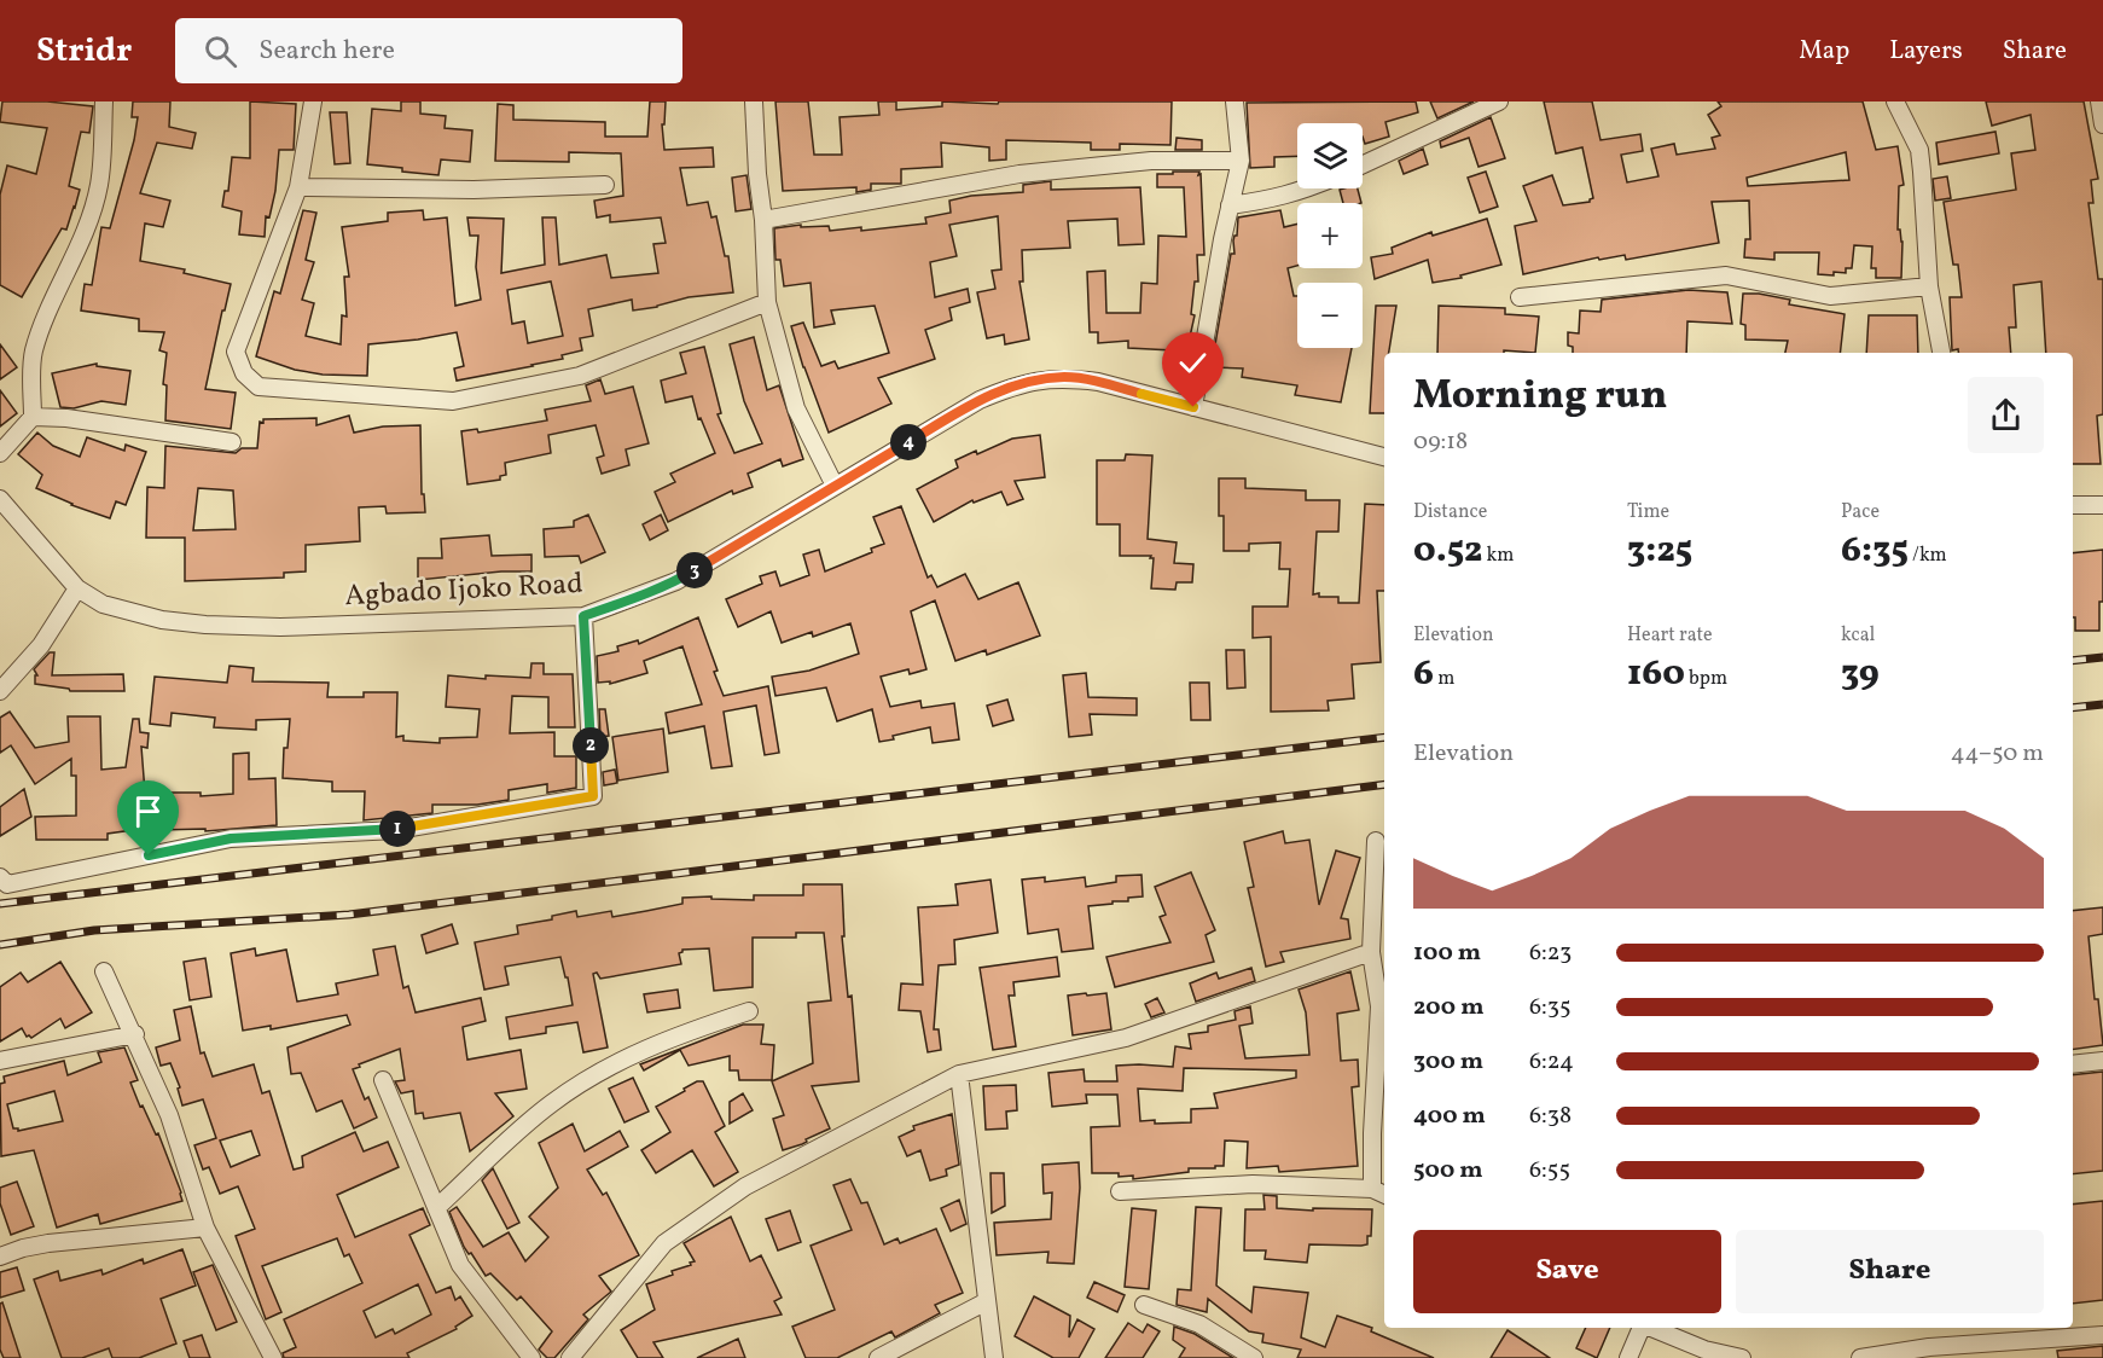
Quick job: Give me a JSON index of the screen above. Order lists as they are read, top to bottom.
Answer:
{
  "streets": {
    "street": ["Agbado Ijoko Road"]
  },
  "page": {
    "header": "Stridr",
    "search": "Search here",
    "nav": ["Map", "Layers", "Share"],
    "map_buttons": ["+", "−"],
    "heading": ["Morning run", "09:18"],
    "pins": [
      "4",
      "3",
      "2",
      "1"
    ],
    "stats": [
      ["Distance", "0.52 km"],
      ["Time", "3:25"],
      ["Pace", "6:35 /km"],
      ["Elevation", "6 m"],
      ["Heart rate", "160 bpm"],
      ["kcal", "39"]
    ],
    "chart": ["Elevation", "44–50 m"],
    "list": [
      {
        "name": "100 m",
        "note": "6:23"
      },
      {
        "name": "200 m",
        "note": "6:35"
      },
      {
        "name": "300 m",
        "note": "6:24"
      },
      {
        "name": "400 m",
        "note": "6:38"
      },
      {
        "name": "500 m",
        "note": "6:55"
      }
    ],
    "buttons": ["Save", "Share"]
  }
}
